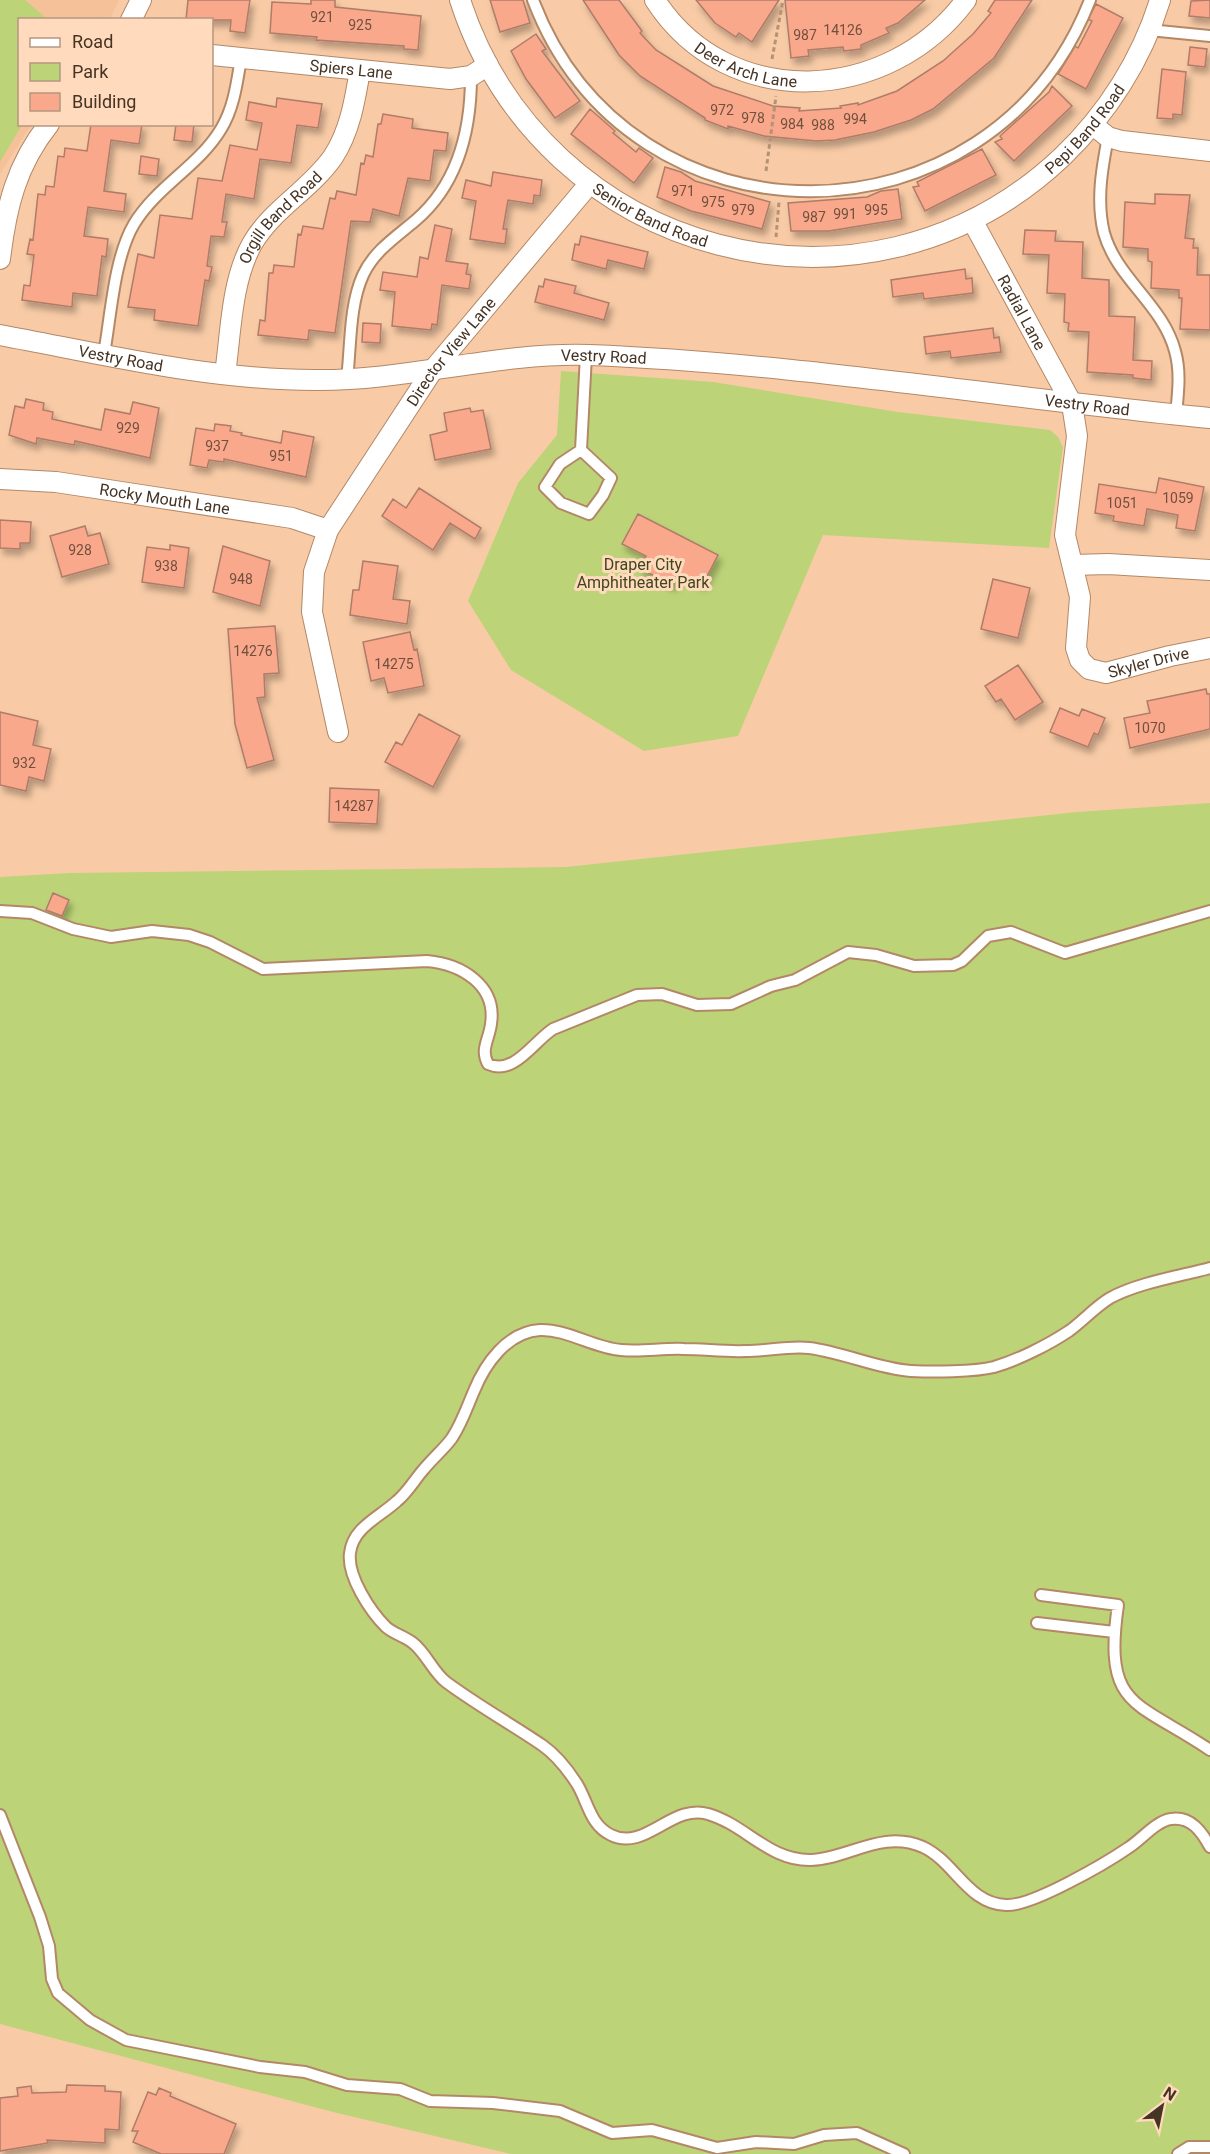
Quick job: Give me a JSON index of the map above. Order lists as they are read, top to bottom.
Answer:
{
  "streets": {
    "street": [
      "Deer Arch Lane",
      "Spiers Lane",
      "Pepi Band Road",
      "Senior Band Road",
      "Orgill Band Road",
      "Radial Lane",
      "Director View Lane",
      "Vestry Road",
      "Rocky Mouth Lane",
      "Skyler Drive"
    ]
  },
  "crossings": [
    ["Spiers Lane", "Senior Band Road"],
    ["Spiers Lane", "Orgill Band Road"],
    ["Pepi Band Road", "Senior Band Road"],
    ["Pepi Band Road", "Radial Lane"],
    ["Senior Band Road", "Radial Lane"],
    ["Senior Band Road", "Director View Lane"],
    ["Orgill Band Road", "Vestry Road"],
    ["Radial Lane", "Vestry Road"],
    ["Radial Lane", "Skyler Drive"],
    ["Director View Lane", "Vestry Road"],
    ["Director View Lane", "Rocky Mouth Lane"],
    ["Vestry Road", "Skyler Drive"]
  ],
  "parks": ["Draper City Amphitheater Park"],
  "house_numbers": [
    "921",
    "925",
    "14126",
    "987",
    "972",
    "978",
    "994",
    "984",
    "988",
    "971",
    "975",
    "979",
    "995",
    "991",
    "987",
    "929",
    "937",
    "951",
    "1059",
    "1051",
    "928",
    "938",
    "948",
    "14276",
    "14275",
    "1070",
    "932",
    "14287"
  ],
  "legend": ["Road", "Park", "Building"],
  "north": "top right"
}
